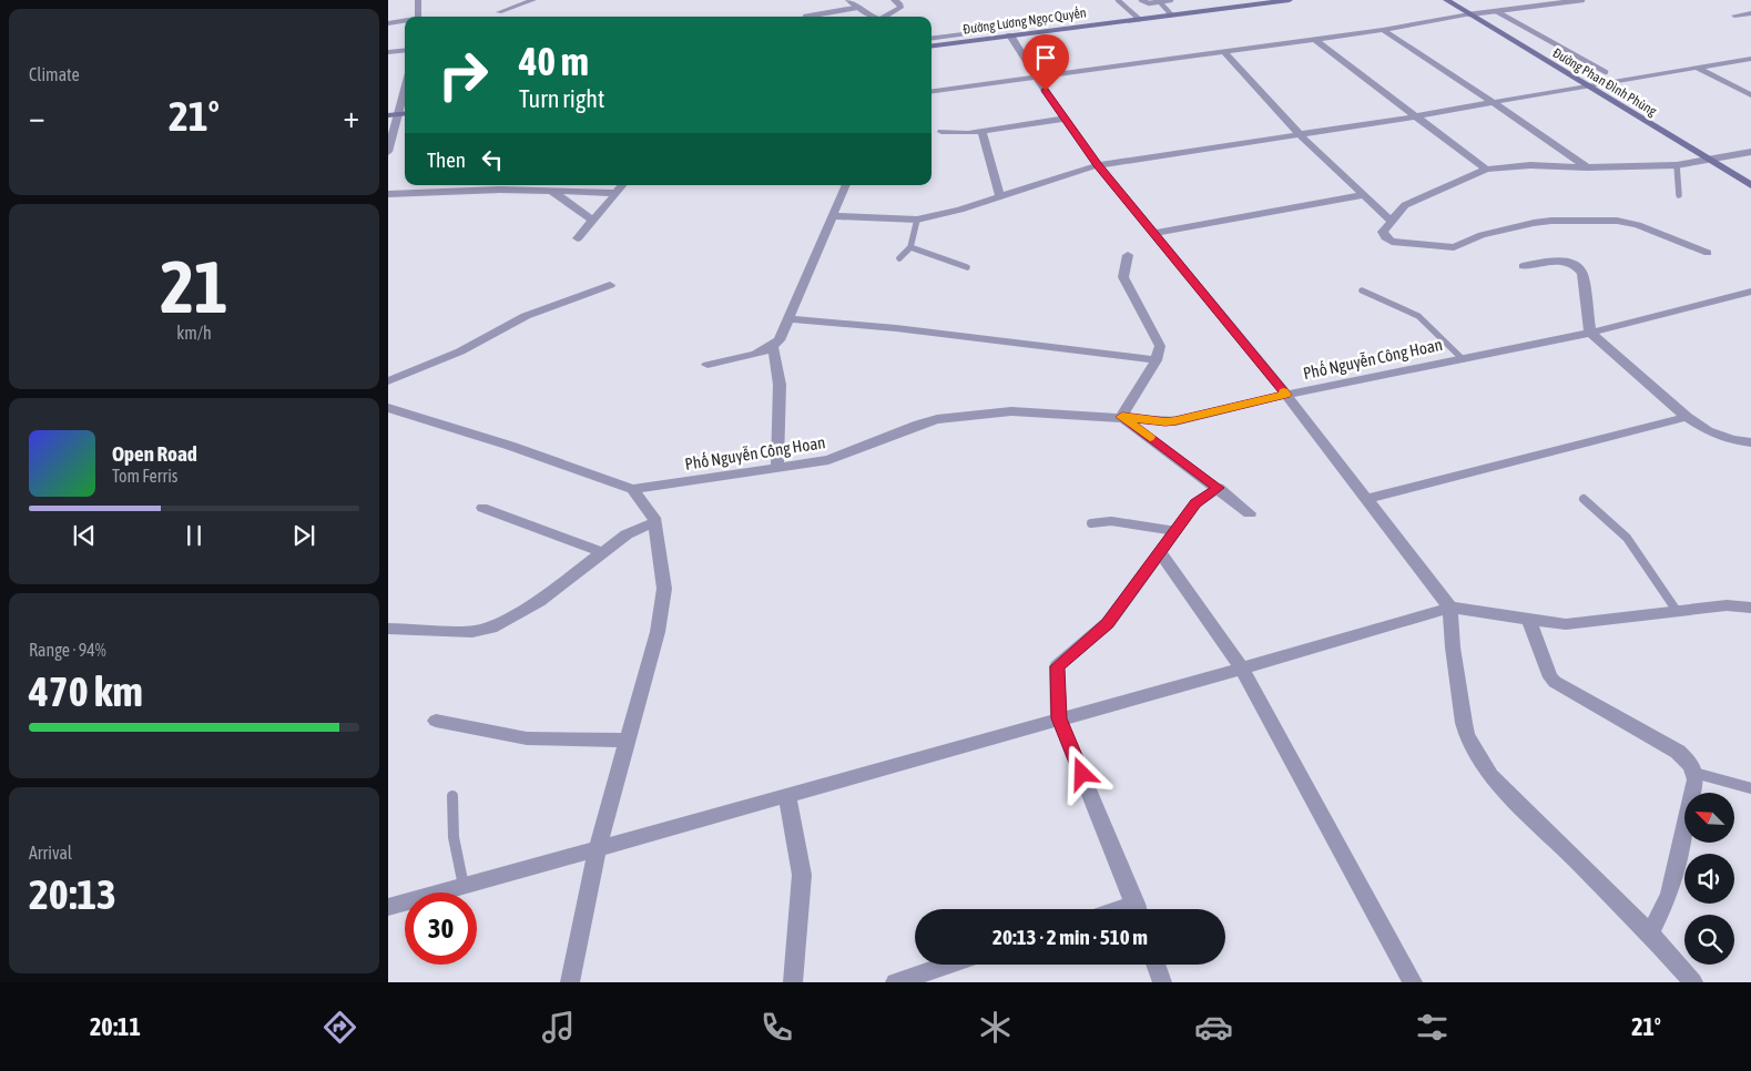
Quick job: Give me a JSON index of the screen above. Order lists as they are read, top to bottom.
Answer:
{
  "streets": {
    "street": ["Đường Lương Ngọc Quyến", "Đường Phan Đình Phùng", "Phố Nguyễn Công Hoan"]
  },
  "north": "top left",
  "page": {
    "tile": [
      "Climate",
      ["21", "km/h"],
      ["Range · 94%", "470 km"],
      ["Arrival", "20:13"]
    ],
    "turn": ["40 m", "Turn right"],
    "heat": ["−", "21°", "+"],
    "then": "Then",
    "song": ["Open Road", "Tom Ferris"],
    "limit": "30",
    "trip": "20:13 · 2 min · 510 m",
    "tabs": ["20:11", "21°"]
  }
}
